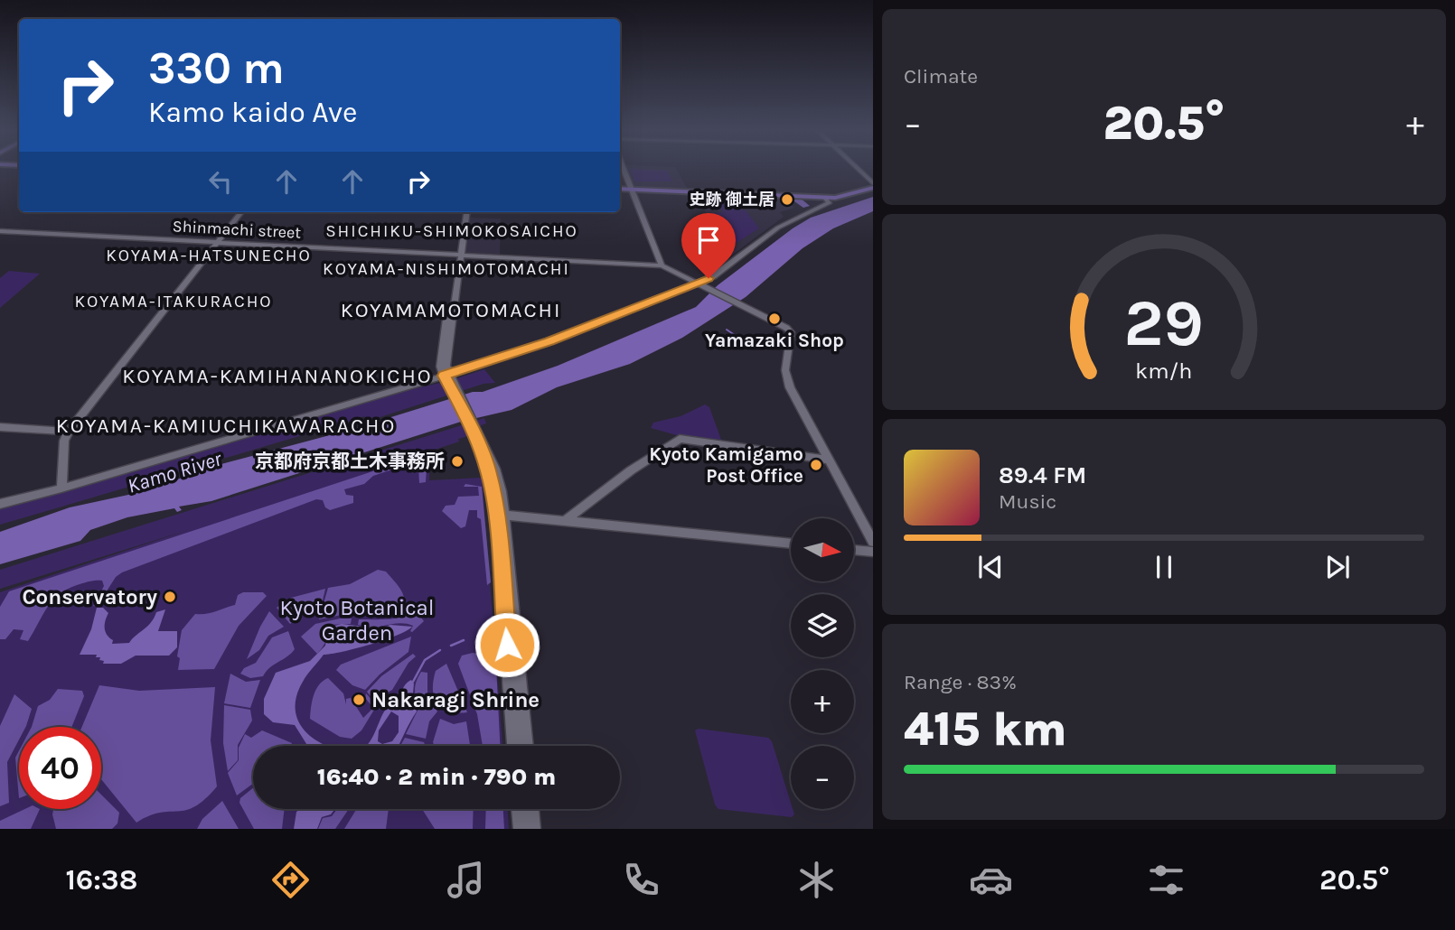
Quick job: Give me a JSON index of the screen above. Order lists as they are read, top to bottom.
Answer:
{
  "streets": {
    "street": ["Shinmachi street"]
  },
  "districts": [
    "SHICHIKU-SHIMOKOSAICHO",
    "KOYAMA-HATSUNECHO",
    "KOYAMA-NISHIMOTOMACHI",
    "KOYAMA-ITAKURACHO",
    "KOYAMAMOTOMACHI",
    "KOYAMA-KAMIHANANOKICHO",
    "KOYAMA-KAMIUCHIKAWARACHO"
  ],
  "water": ["Kamo River"],
  "parks": ["Kyoto Botanical Garden"],
  "places": [
    "史跡 御土居",
    "Yamazaki Shop",
    "京都府京都土木事務所",
    "Kyoto Kamigamo Post Office",
    "Conservatory",
    "Nakaragi Shrine"
  ],
  "north": "right",
  "page": {
    "tile": [
      "Climate",
      ["Range · 83%", "415 km"]
    ],
    "turn": ["330 m", "Kamo kaido Ave"],
    "heat": ["−", "20.5°", "+"],
    "song": ["89.4 FM", "Music"],
    "map_buttons": ["+", "−"],
    "limit": "40",
    "trip": "16:40 · 2 min · 790 m",
    "tabs": ["16:38", "20.5°"],
    "gauge": ["29", "km/h"]
  }
}
